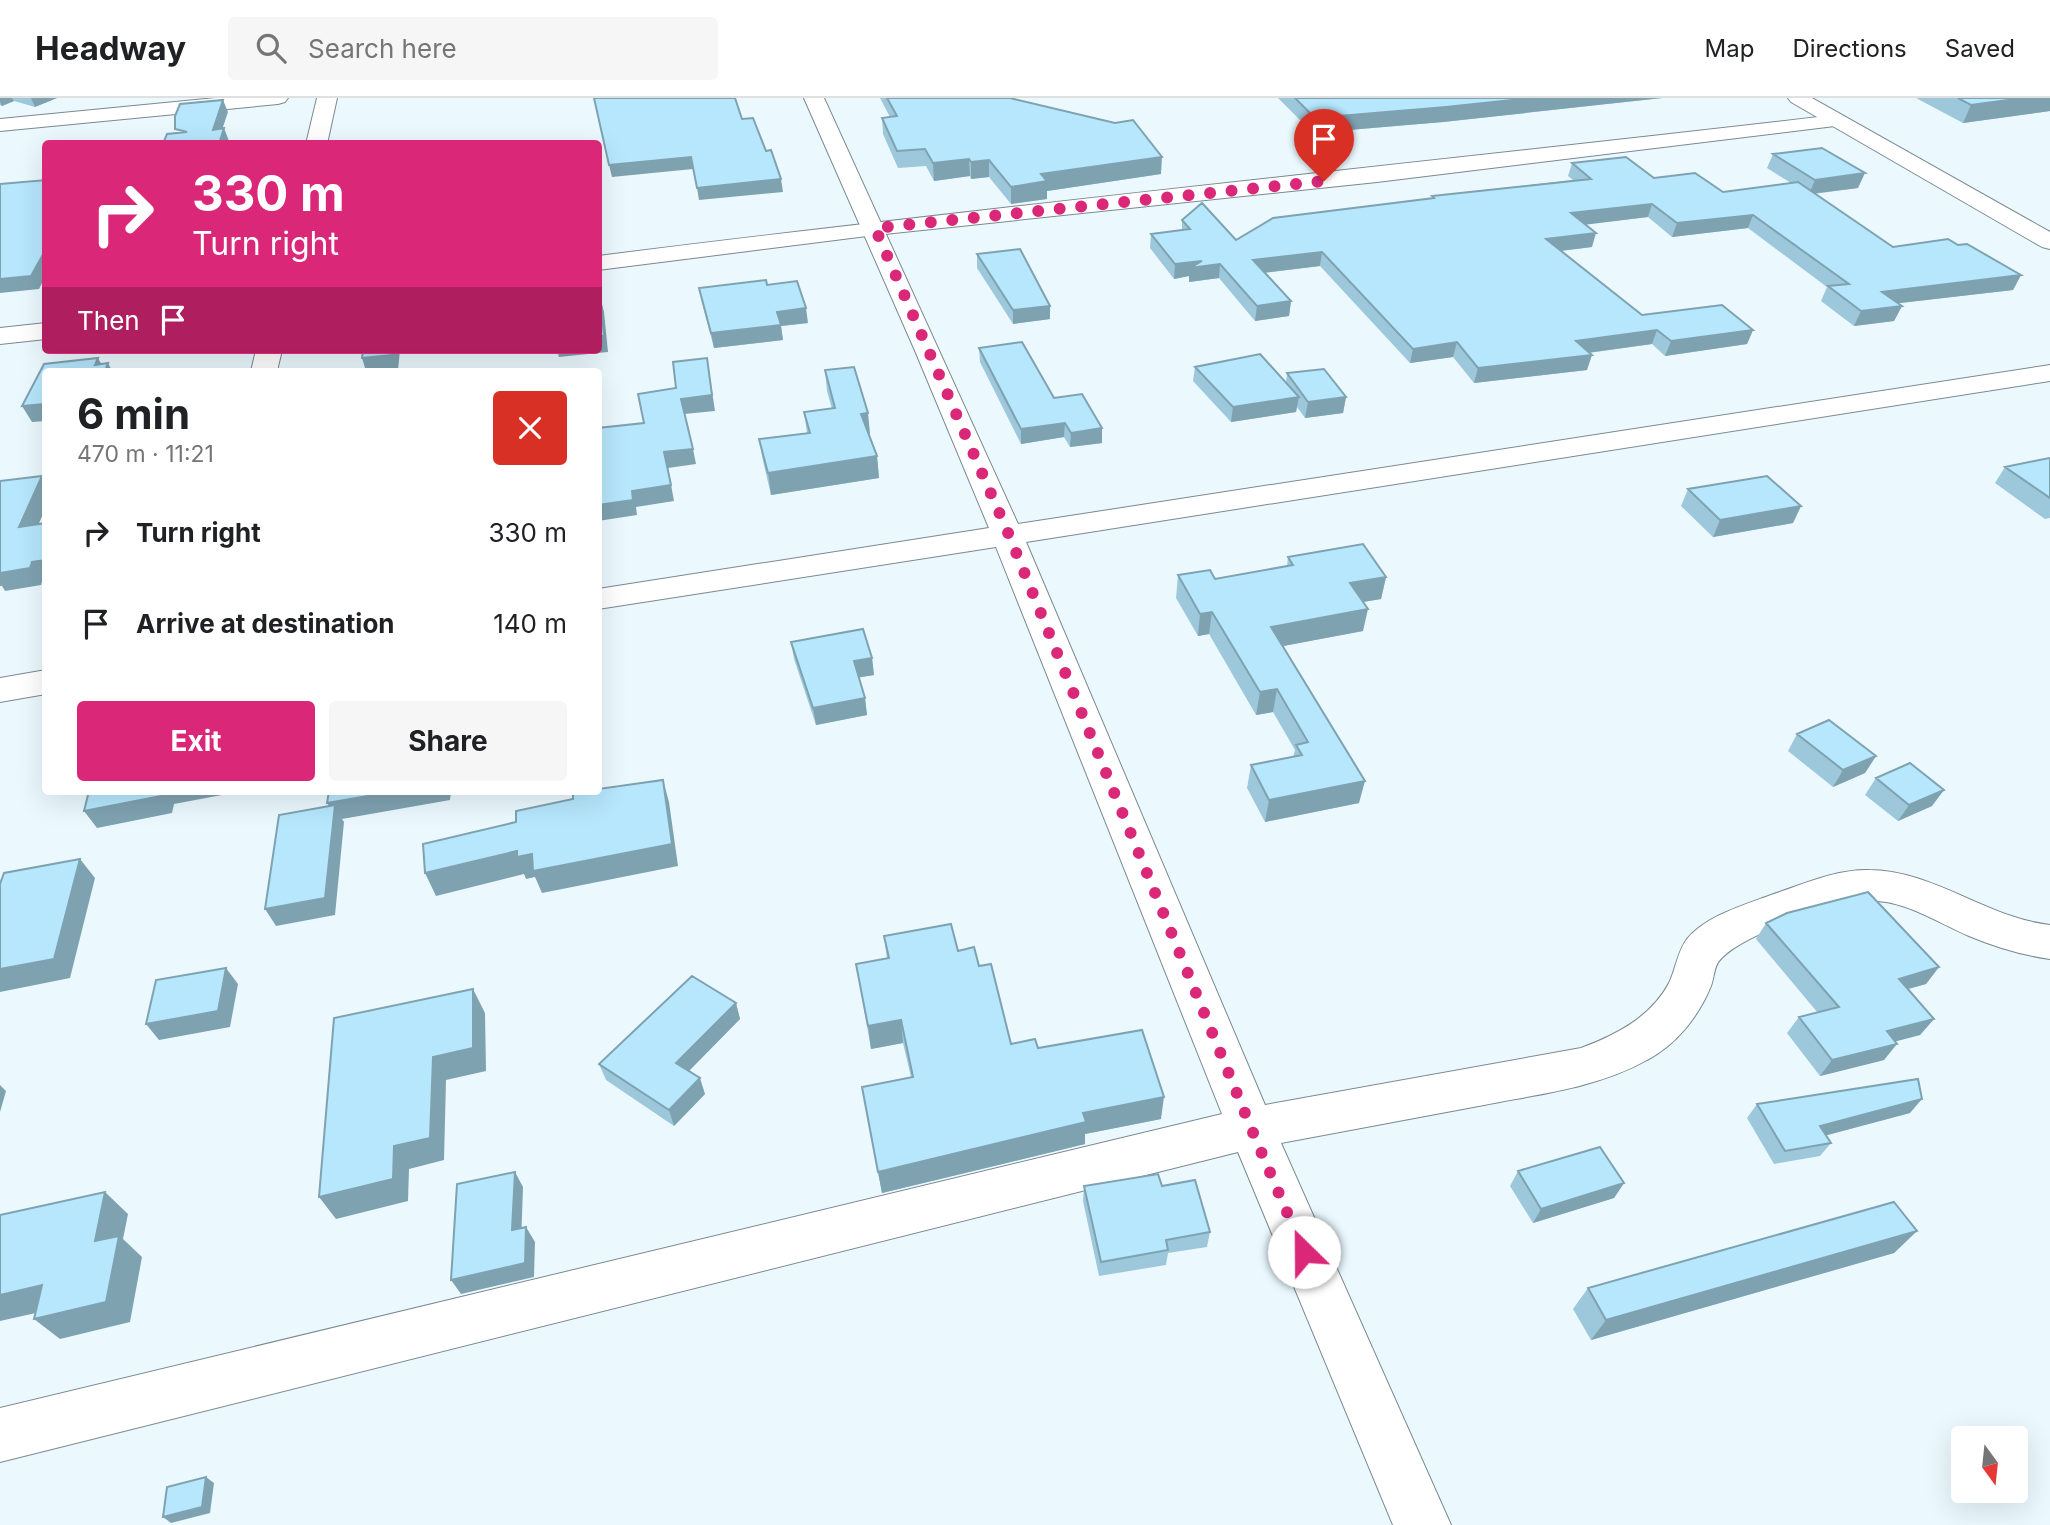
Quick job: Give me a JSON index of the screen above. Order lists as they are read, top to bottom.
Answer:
{
  "north": "bottom",
  "page": {
    "header": "Headway",
    "search": "Search here",
    "nav": ["Map", "Directions", "Saved"],
    "turn": ["330 m", "Turn right"],
    "then": "Then",
    "heading": ["6 min", "470 m · 11:21"],
    "list": [
      {
        "name": "Turn right",
        "value": "330 m"
      },
      {
        "name": "Arrive at destination",
        "value": "140 m"
      }
    ],
    "buttons": ["Exit", "Share"]
  }
}
